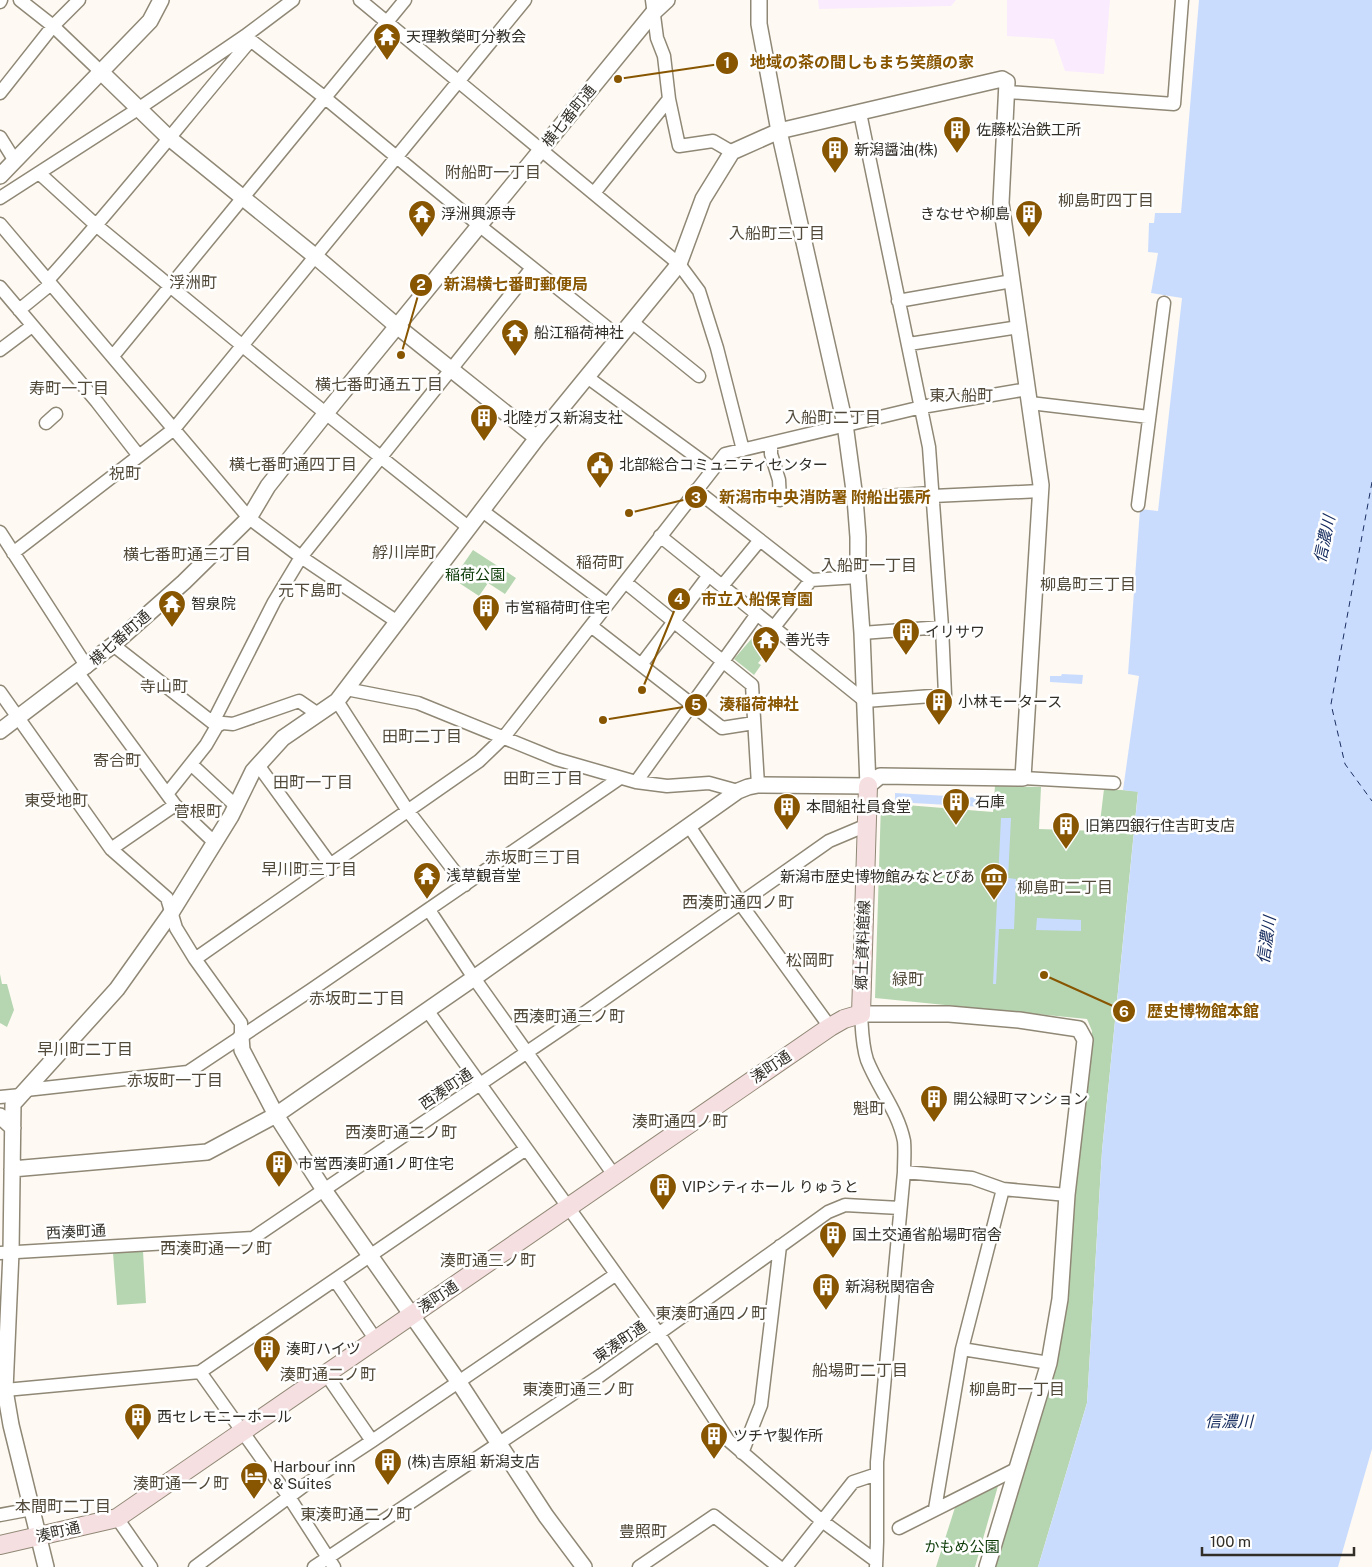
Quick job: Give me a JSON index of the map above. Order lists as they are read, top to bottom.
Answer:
{
  "streets": {
    "main road": ["郷土資料館線", "湊町通"],
    "street": ["横七番町通", "西湊町通", "東湊町通"]
  },
  "crossings": [
    ["郷土資料館線", "湊町通"],
    ["郷土資料館線", "西湊町通"]
  ],
  "districts": [
    "附船町一丁目",
    "柳島町四丁目",
    "入船町三丁目",
    "浮洲町",
    "横七番町通五丁目",
    "寿町一丁目",
    "東入船町",
    "入船町二丁目",
    "横七番町通四丁目",
    "祝町",
    "艀川岸町",
    "横七番町通三丁目",
    "稲荷町",
    "入船町一丁目",
    "柳島町三丁目",
    "元下島町",
    "寺山町",
    "田町二丁目",
    "寄合町",
    "田町三丁目",
    "田町一丁目",
    "東受地町",
    "菅根町",
    "赤坂町三丁目",
    "早川町三丁目",
    "柳島町二丁目",
    "西湊町通四ノ町",
    "松岡町",
    "緑町",
    "赤坂町二丁目",
    "西湊町通三ノ町",
    "早川町二丁目",
    "赤坂町一丁目",
    "魁町",
    "湊町通四ノ町",
    "西湊町通二ノ町",
    "西湊町通一ノ町",
    "湊町通三ノ町",
    "東湊町通四ノ町",
    "船場町二丁目",
    "湊町通二ノ町",
    "東湊町通三ノ町",
    "柳島町一丁目",
    "湊町通一ノ町",
    "本間町二丁目",
    "東湊町通二ノ町",
    "豊照町"
  ],
  "water": ["信濃川"],
  "parks": ["稲荷公園", "かもめ公園"],
  "places": {
    "temple": [
      "天理教榮町分教会",
      "浮洲興源寺",
      "船江稲荷神社",
      "智泉院",
      "善光寺",
      "浅草観音堂"
    ],
    "other": [
      "地域の茶の間しもまち笑顔の家",
      "新潟横七番町郵便局",
      "新潟市中央消防署 附船出張所",
      "市立入船保育園",
      "湊稲荷神社",
      "歴史博物館本館"
    ],
    "building": [
      "佐藤松治鉄工所",
      "新潟醤油(株)",
      "きなせや柳島",
      "北陸ガス新潟支社",
      "市営稲荷町住宅",
      "イリサワ",
      "小林モータース",
      "石庫",
      "本間組社員食堂",
      "旧第四銀行住吉町支店",
      "開公緑町マンション",
      "市営西湊町通1ノ町住宅",
      "VIPシティホール りゅうと",
      "国土交通省船場町宿舎",
      "新潟税関宿舎",
      "湊町ハイツ",
      "西セレモニーホール",
      "ツチヤ製作所",
      "(株)吉原組 新潟支店"
    ],
    "public building": ["北部総合コミュニティセンター"],
    "museum": ["新潟市歴史博物館みなとぴあ"],
    "hotel": ["Harbour inn & Suites"]
  },
  "scale_bar": "100 m"
}
